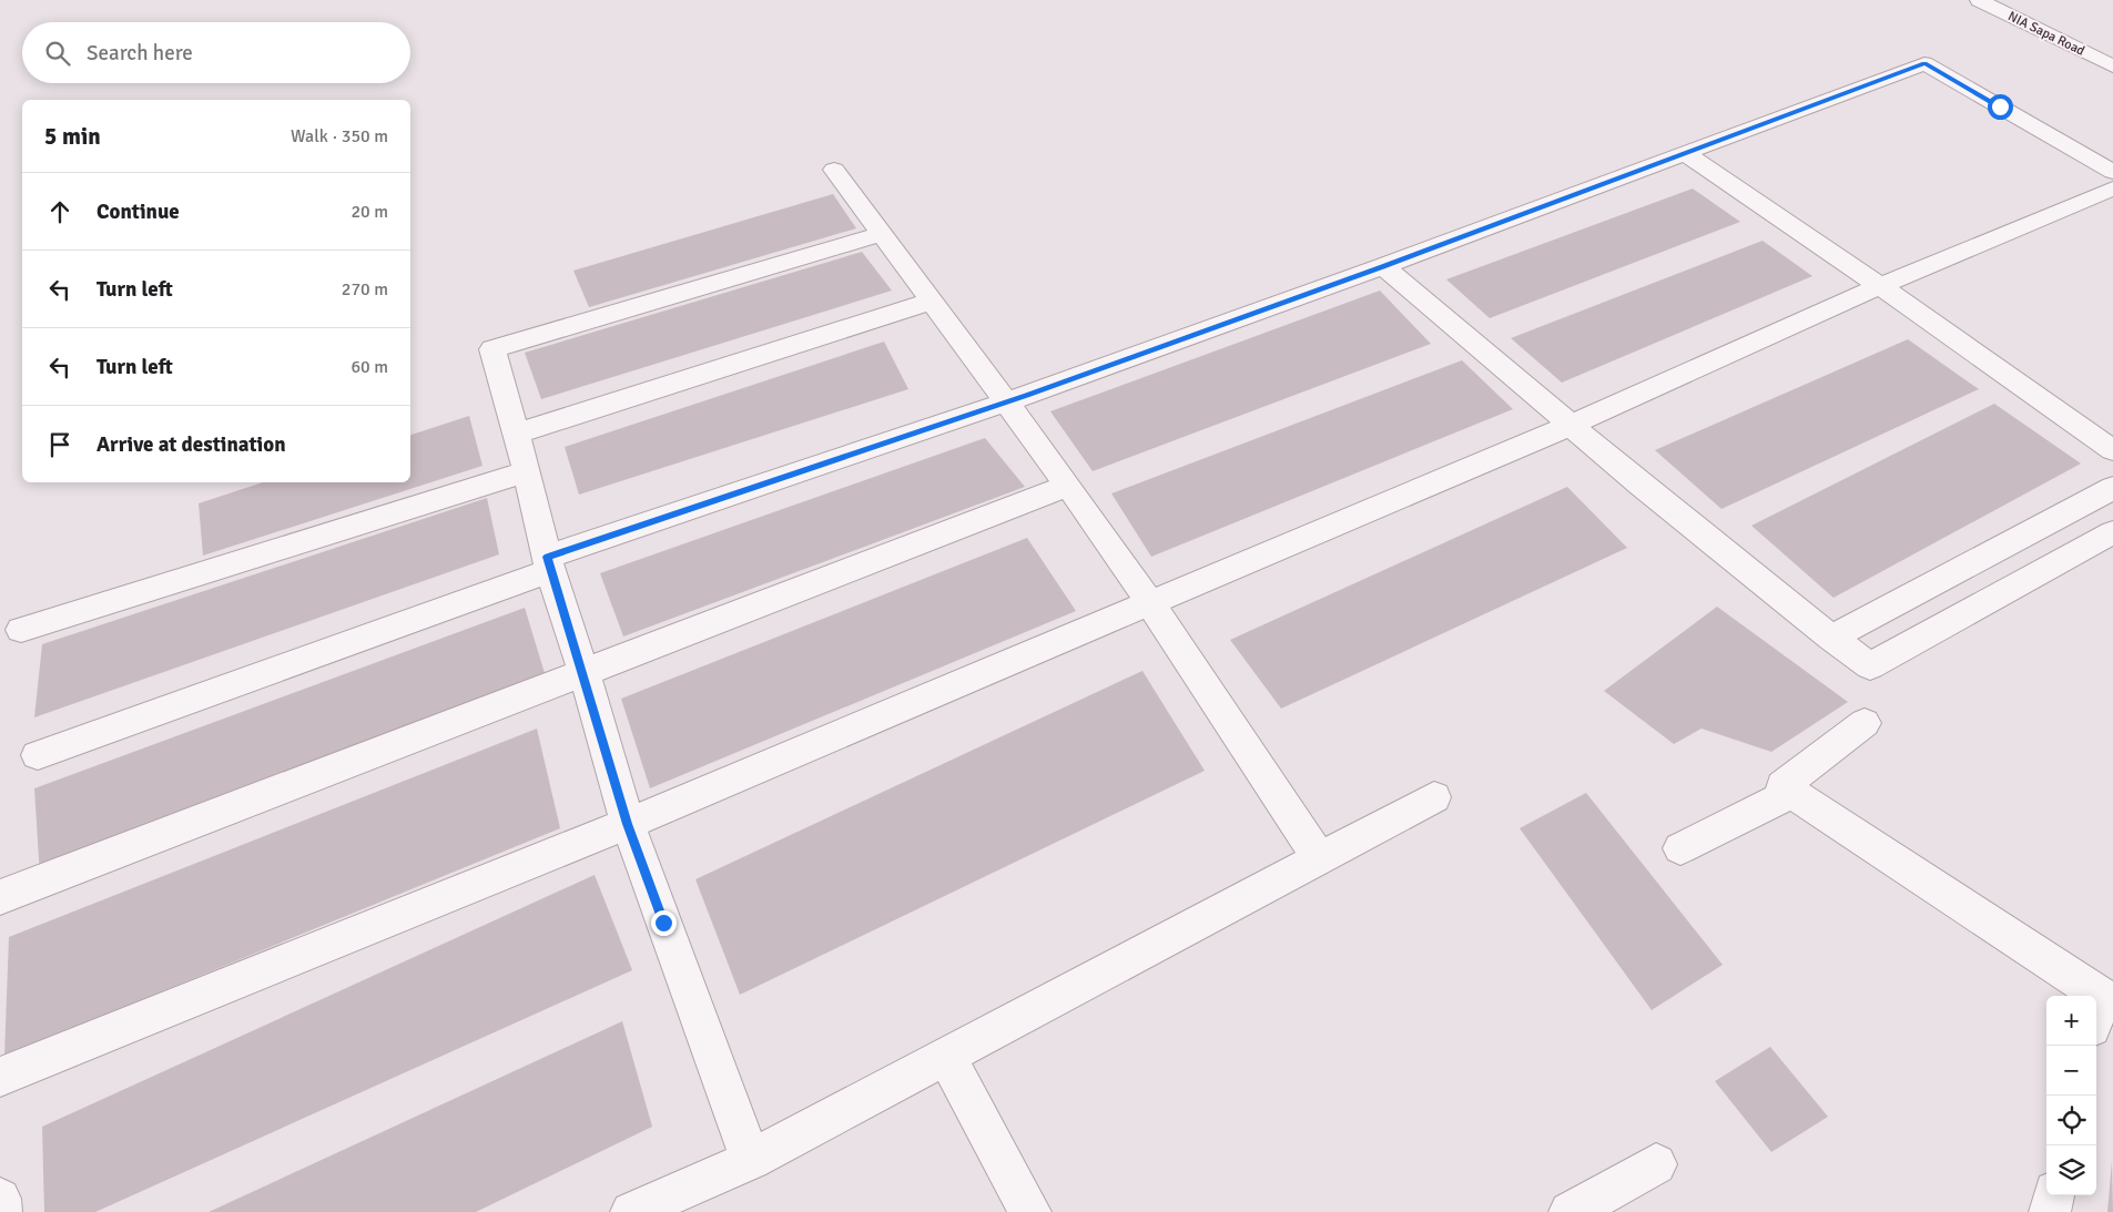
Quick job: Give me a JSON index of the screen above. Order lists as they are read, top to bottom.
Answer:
{
  "streets": {
    "street": ["NIA Sapa Road"]
  },
  "page": {
    "search": "Search here",
    "heading": ["5 min", "Walk · 350 m"],
    "list": [
      ["Continue", "20 m"],
      ["Turn left", "270 m"],
      ["Turn left", "60 m"],
      "Arrive at destination"
    ],
    "map_buttons": ["+", "−"]
  }
}
